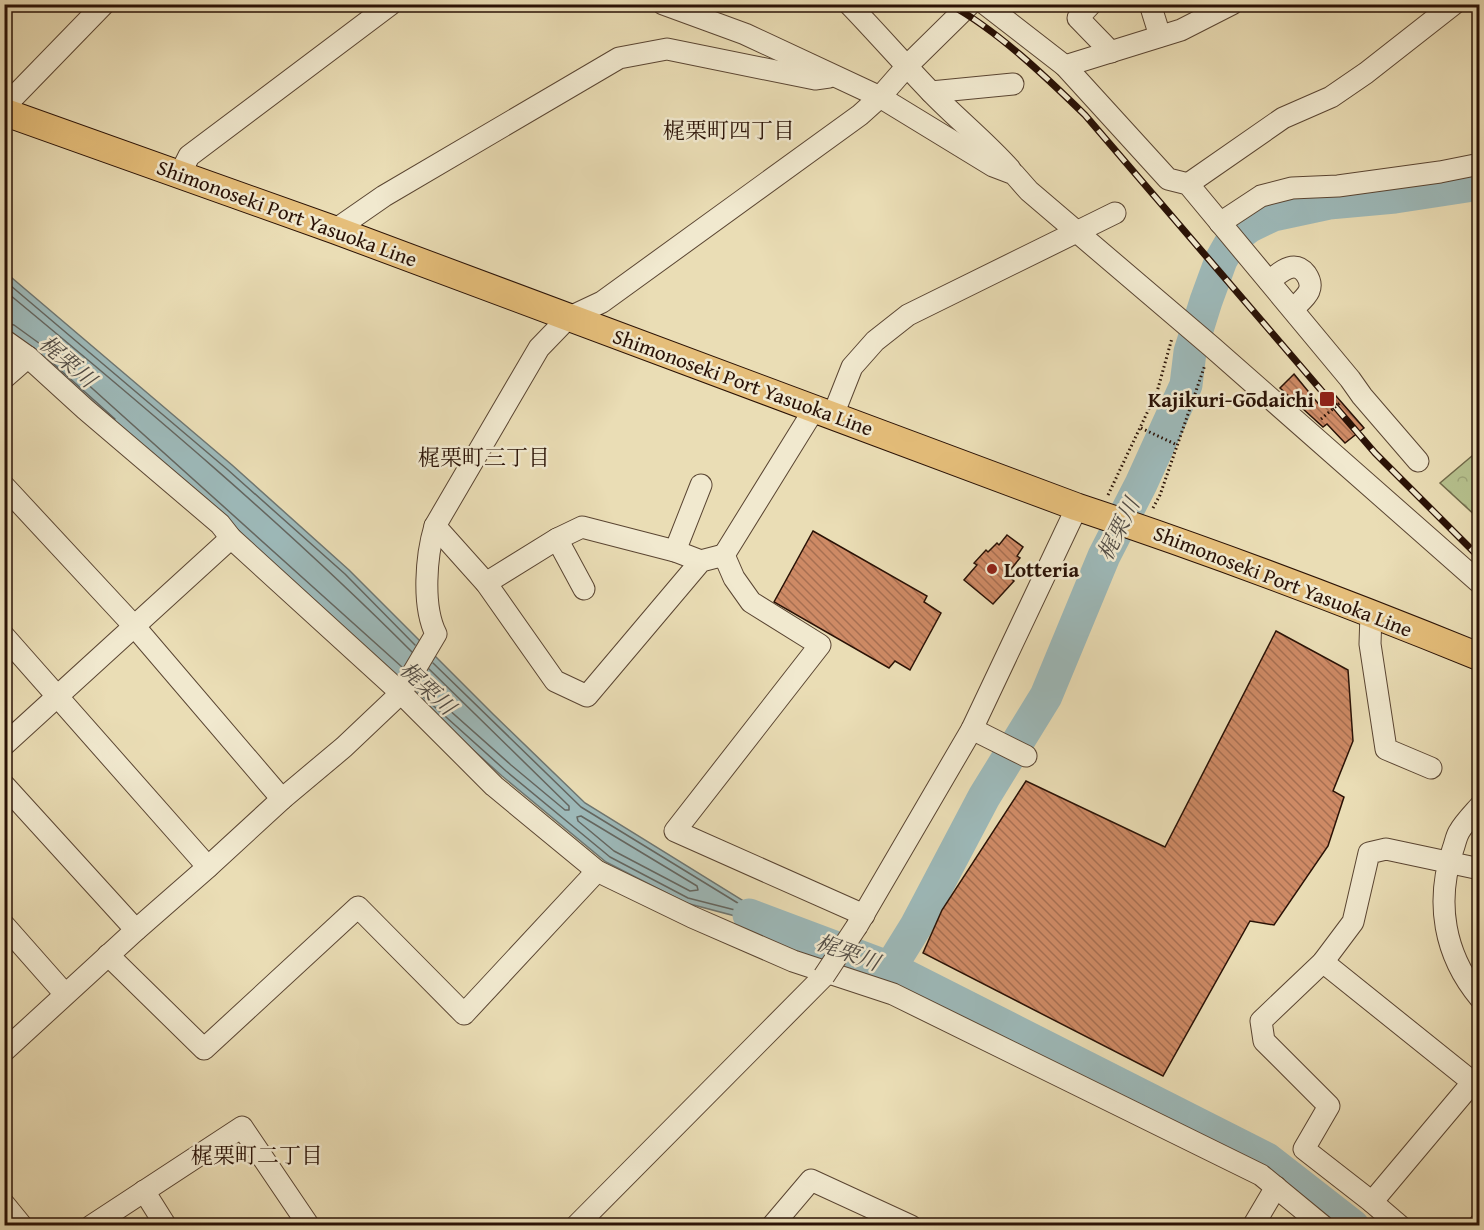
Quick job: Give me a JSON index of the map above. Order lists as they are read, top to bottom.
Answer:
{
  "streets": {
    "main road": ["Shimonoseki Port Yasuoka Line"]
  },
  "districts": ["梶栗町四丁目", "梶栗町三丁目", "梶栗町二丁目"],
  "water": ["梶栗川"],
  "places": {
    "transit": ["Kajikuri-Gōdaichi"],
    "other": ["Lotteria"]
  }
}
